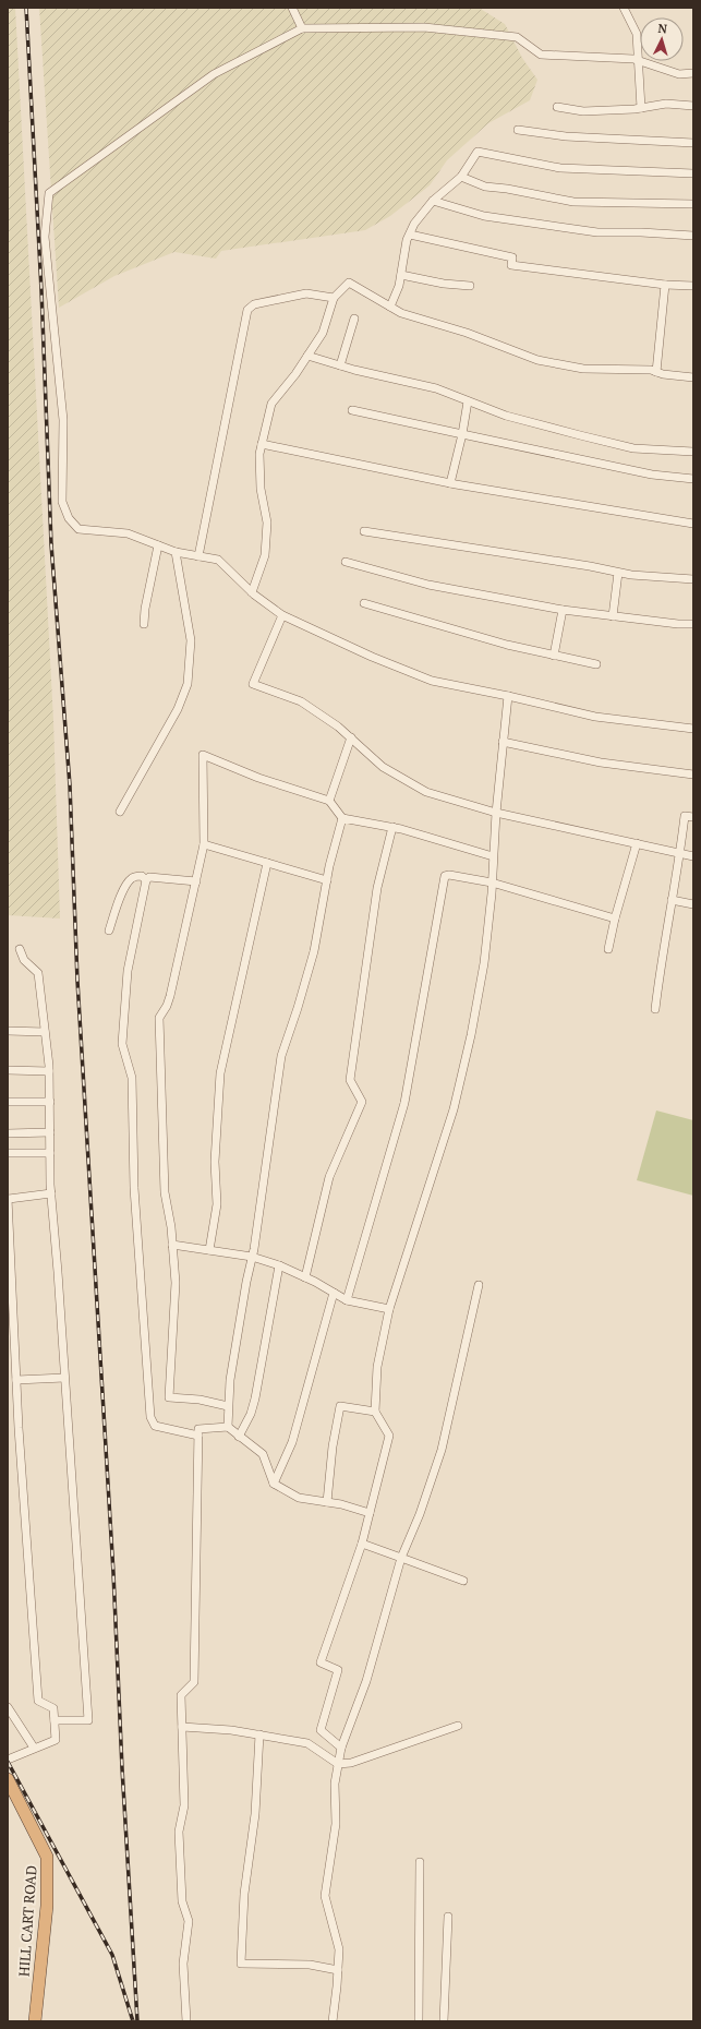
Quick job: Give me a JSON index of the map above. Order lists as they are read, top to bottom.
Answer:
{
  "streets": {
    "highway": ["HILL CART ROAD"]
  },
  "north": "top"
}
